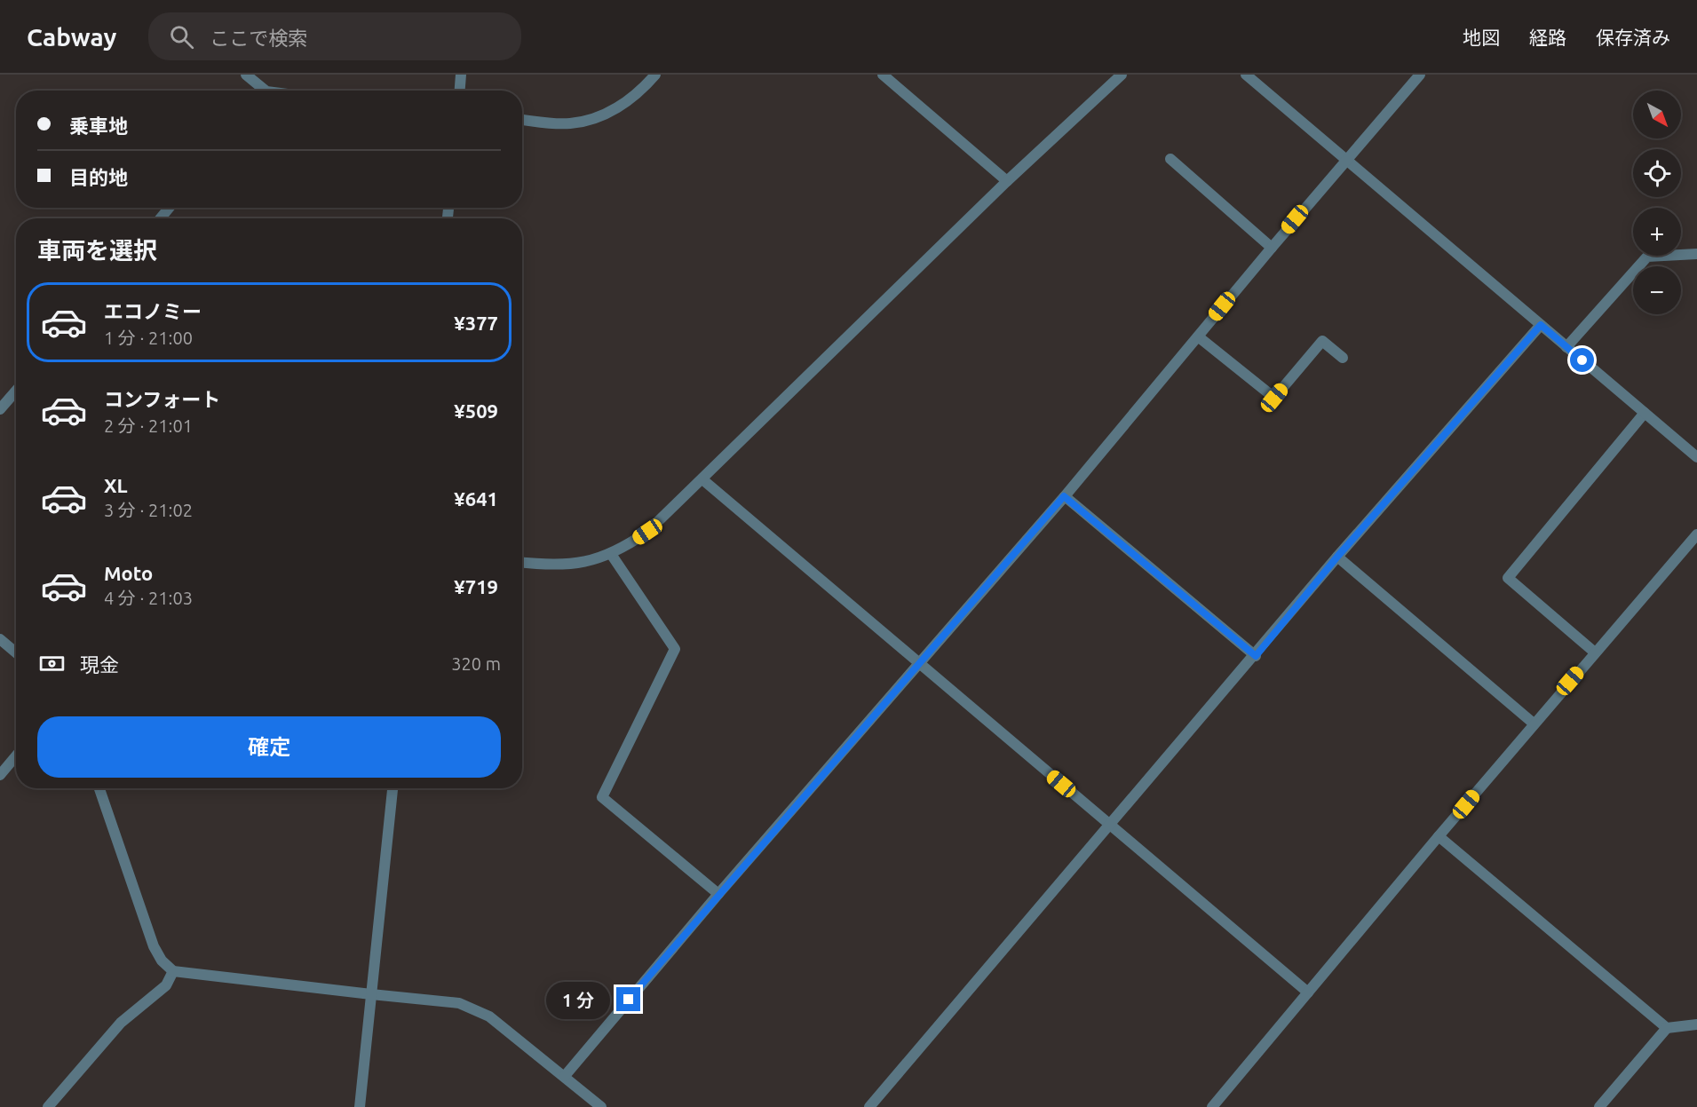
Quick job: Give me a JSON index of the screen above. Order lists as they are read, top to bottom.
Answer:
{
  "north": "bottom right",
  "page": {
    "header": "Cabway",
    "search": "ここで検索",
    "nav": ["地図", "経路", "保存済み"],
    "map_buttons": ["+", "−"],
    "banner": ["乗車地", "目的地"],
    "heading": "車両を選択",
    "list": [
      {
        "name": "エコノミー",
        "note": "1 分 · 21:00",
        "value": "¥377"
      },
      {
        "name": "コンフォート",
        "note": "2 分 · 21:01",
        "value": "¥509"
      },
      {
        "name": "XL",
        "note": "3 分 · 21:02",
        "value": "¥641"
      },
      {
        "name": "Moto",
        "note": "4 分 · 21:03",
        "value": "¥719"
      }
    ],
    "pay": ["現金", "320 m"],
    "buttons": "確定",
    "bubble": "1 分"
  }
}
